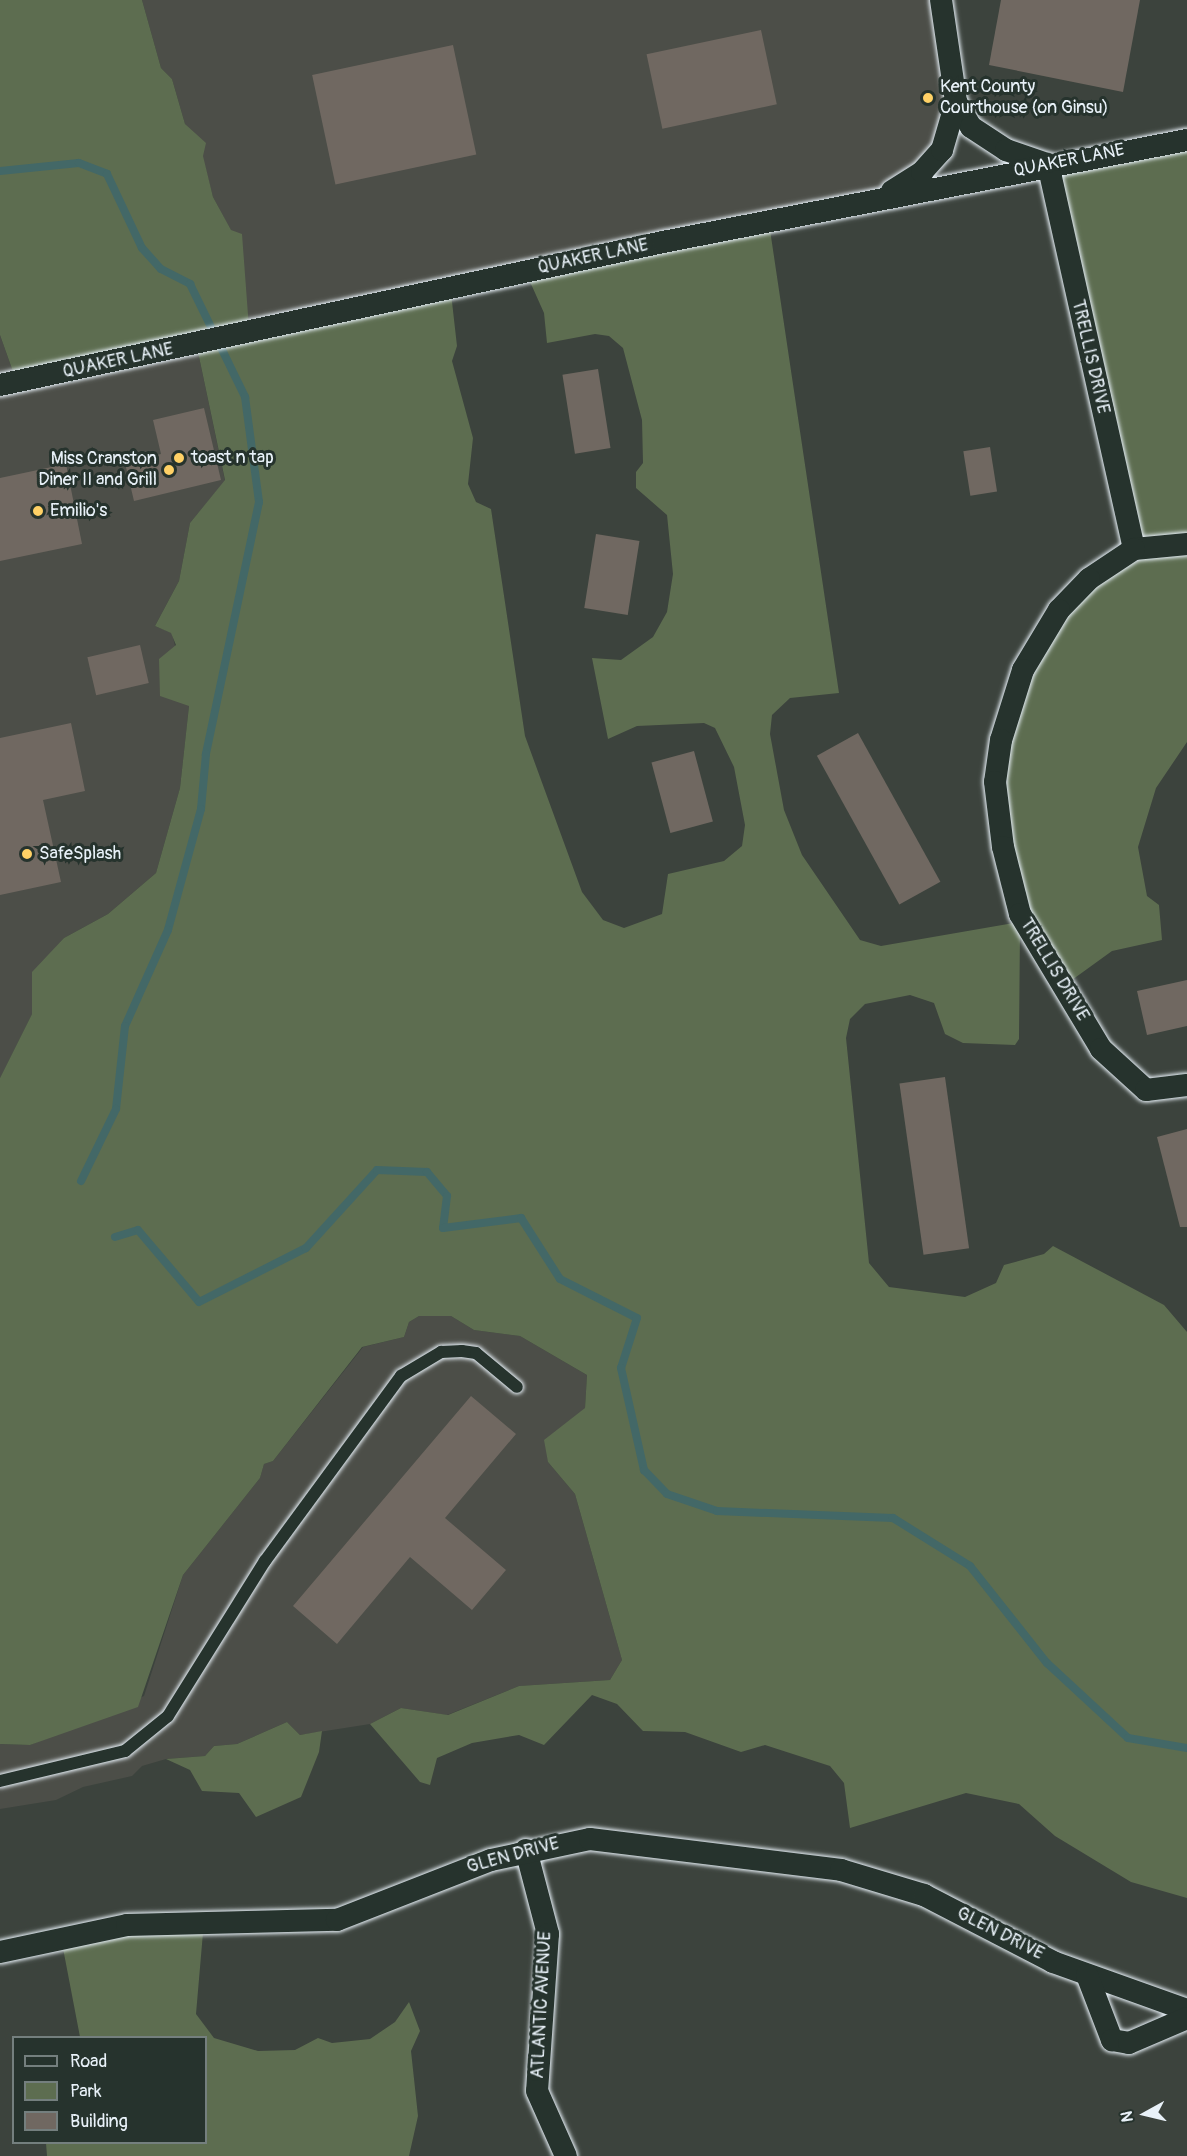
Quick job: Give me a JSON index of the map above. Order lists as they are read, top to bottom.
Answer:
{
  "streets": {
    "street": [
      "QUAKER LANE",
      "TRELLIS DRIVE",
      "GLEN DRIVE",
      "ATLANTIC AVENUE"
    ]
  },
  "crossings": [
    ["QUAKER LANE", "TRELLIS DRIVE"],
    ["GLEN DRIVE", "ATLANTIC AVENUE"]
  ],
  "places": [
    "Kent County Courthouse (on Ginsu)",
    "toast n tap",
    "Miss Cranston Diner II and Grill",
    "Emilio's",
    "SafeSplash"
  ],
  "legend": ["Road", "Park", "Building"],
  "north": "left"
}
